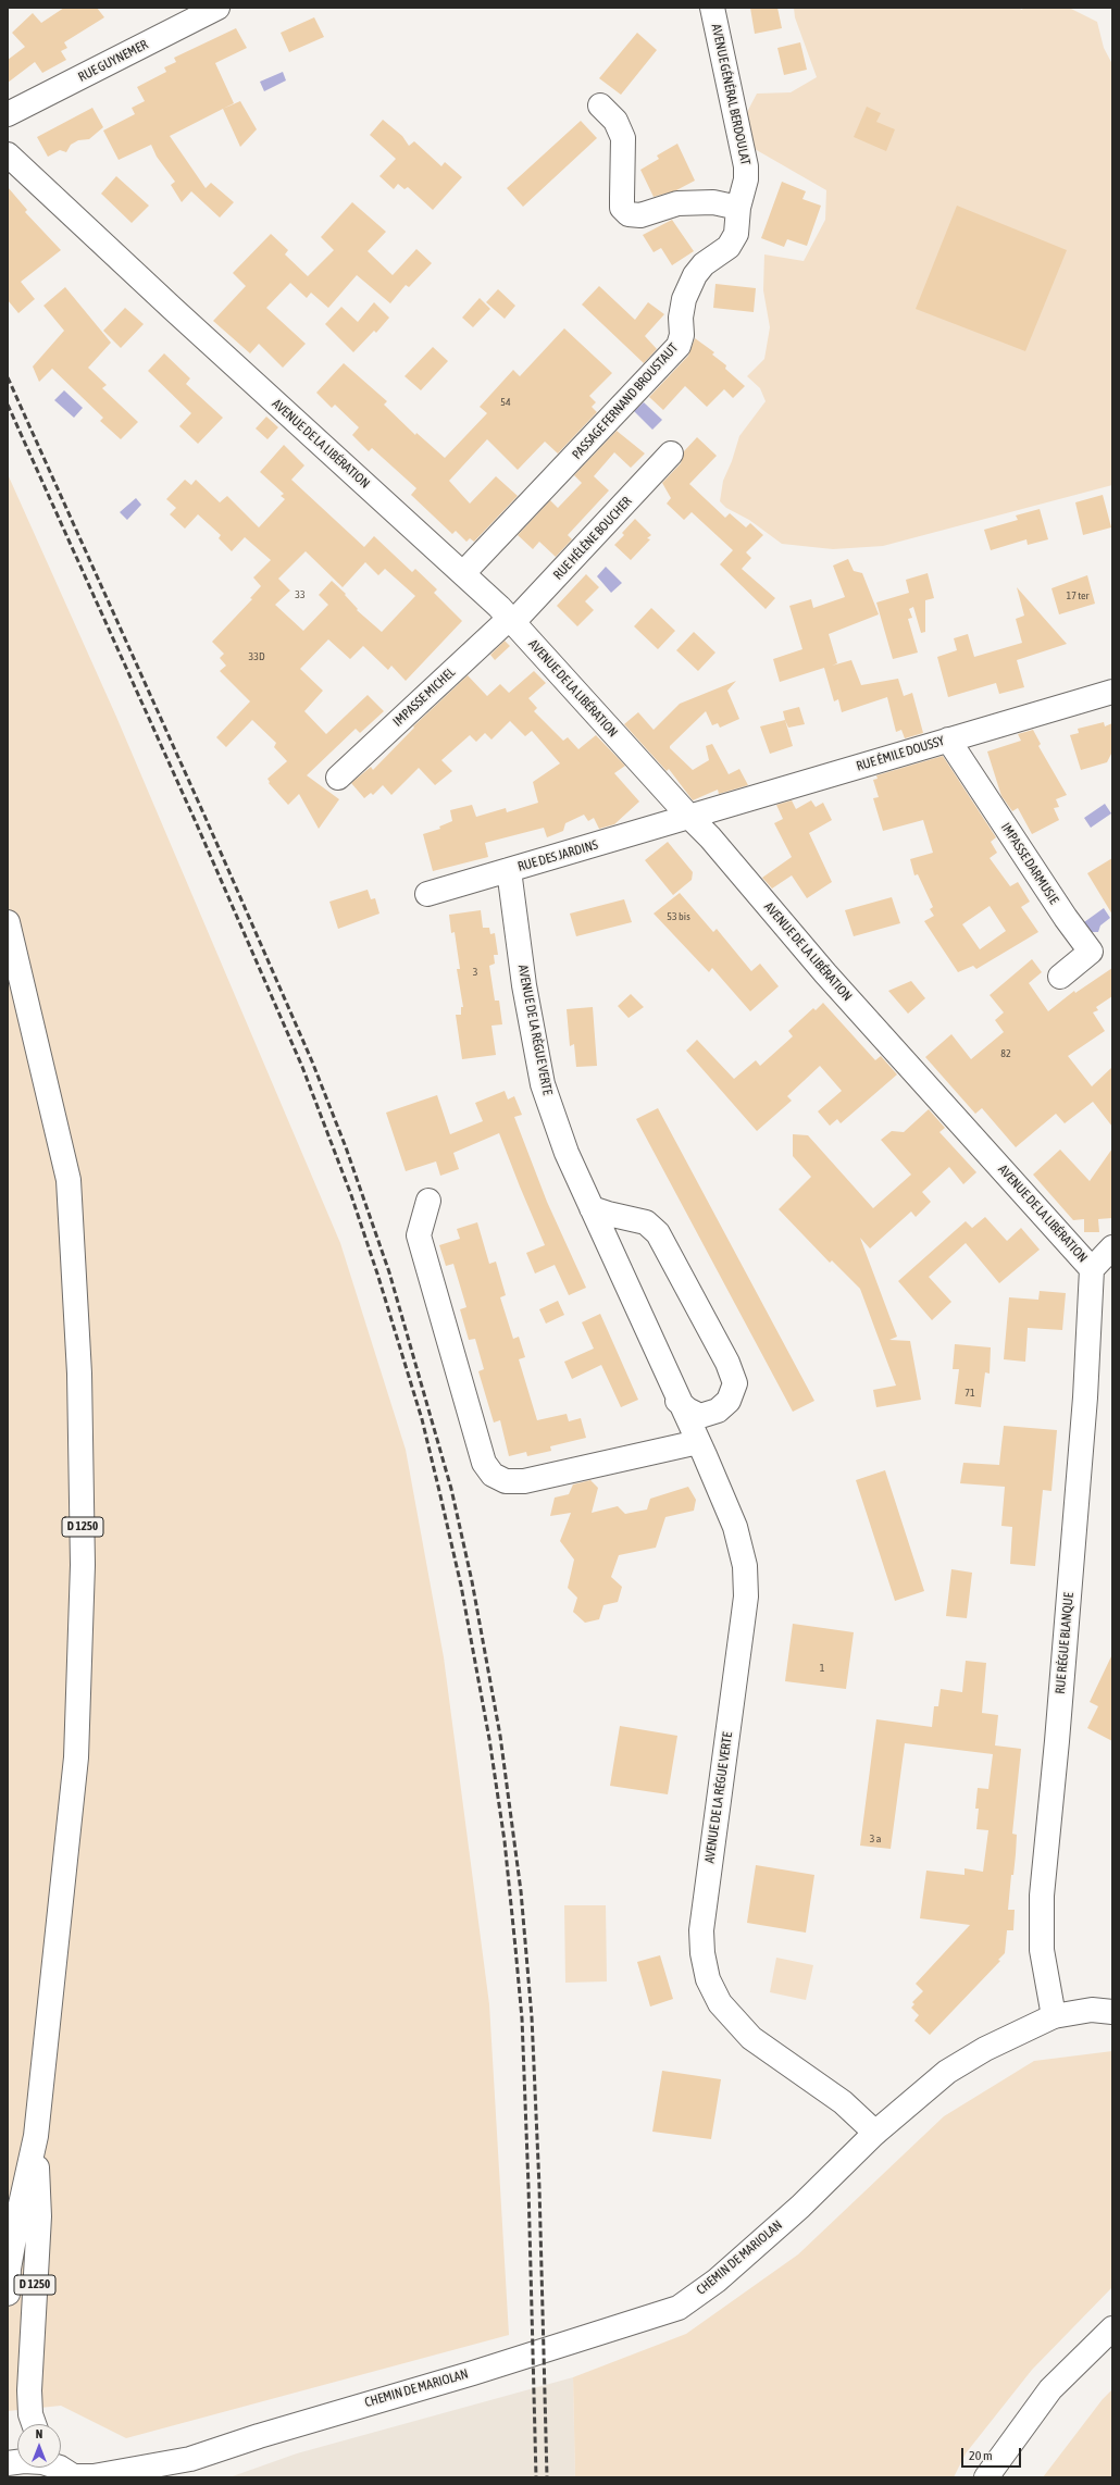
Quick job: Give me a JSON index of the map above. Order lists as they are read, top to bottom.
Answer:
{
  "streets": {
    "street": [
      "RUE GUYNEMER",
      "AVENUE GÉNÉRAL BERDOULAT",
      "PASSAGE FERNAND BROUSTAUT",
      "AVENUE DE LA LIBÉRATION",
      "RUE HÉLÈNE BOUCHER",
      "IMPASSE MICHEL",
      "RUE ÉMILE DOUSSY",
      "RUE DES JARDINS",
      "IMPASSE DARMUSIE",
      "AVENUE DE LA RÈGUE VERTE",
      "D 1250",
      "RUE RÈGUE BLANQUE",
      "CHEMIN DE MARIOLAN"
    ]
  },
  "crossings": [
    ["AVENUE GÉNÉRAL BERDOULAT", "PASSAGE FERNAND BROUSTAUT"],
    ["PASSAGE FERNAND BROUSTAUT", "AVENUE DE LA LIBÉRATION"],
    ["AVENUE DE LA LIBÉRATION", "RUE HÉLÈNE BOUCHER"],
    ["AVENUE DE LA LIBÉRATION", "IMPASSE MICHEL"],
    ["AVENUE DE LA LIBÉRATION", "RUE ÉMILE DOUSSY"],
    ["AVENUE DE LA LIBÉRATION", "RUE DES JARDINS"],
    ["AVENUE DE LA LIBÉRATION", "RUE RÈGUE BLANQUE"],
    ["RUE HÉLÈNE BOUCHER", "IMPASSE MICHEL"],
    ["RUE ÉMILE DOUSSY", "RUE DES JARDINS"],
    ["RUE ÉMILE DOUSSY", "IMPASSE DARMUSIE"],
    ["RUE DES JARDINS", "AVENUE DE LA RÈGUE VERTE"],
    ["AVENUE DE LA RÈGUE VERTE", "CHEMIN DE MARIOLAN"],
    ["RUE RÈGUE BLANQUE", "CHEMIN DE MARIOLAN"]
  ],
  "house_numbers": [
    "54",
    "33",
    "17 ter",
    "33D",
    "53 bis",
    "3",
    "82",
    "71",
    "1",
    "3 a"
  ],
  "scale_bar": "20 m",
  "north": "top"
}
